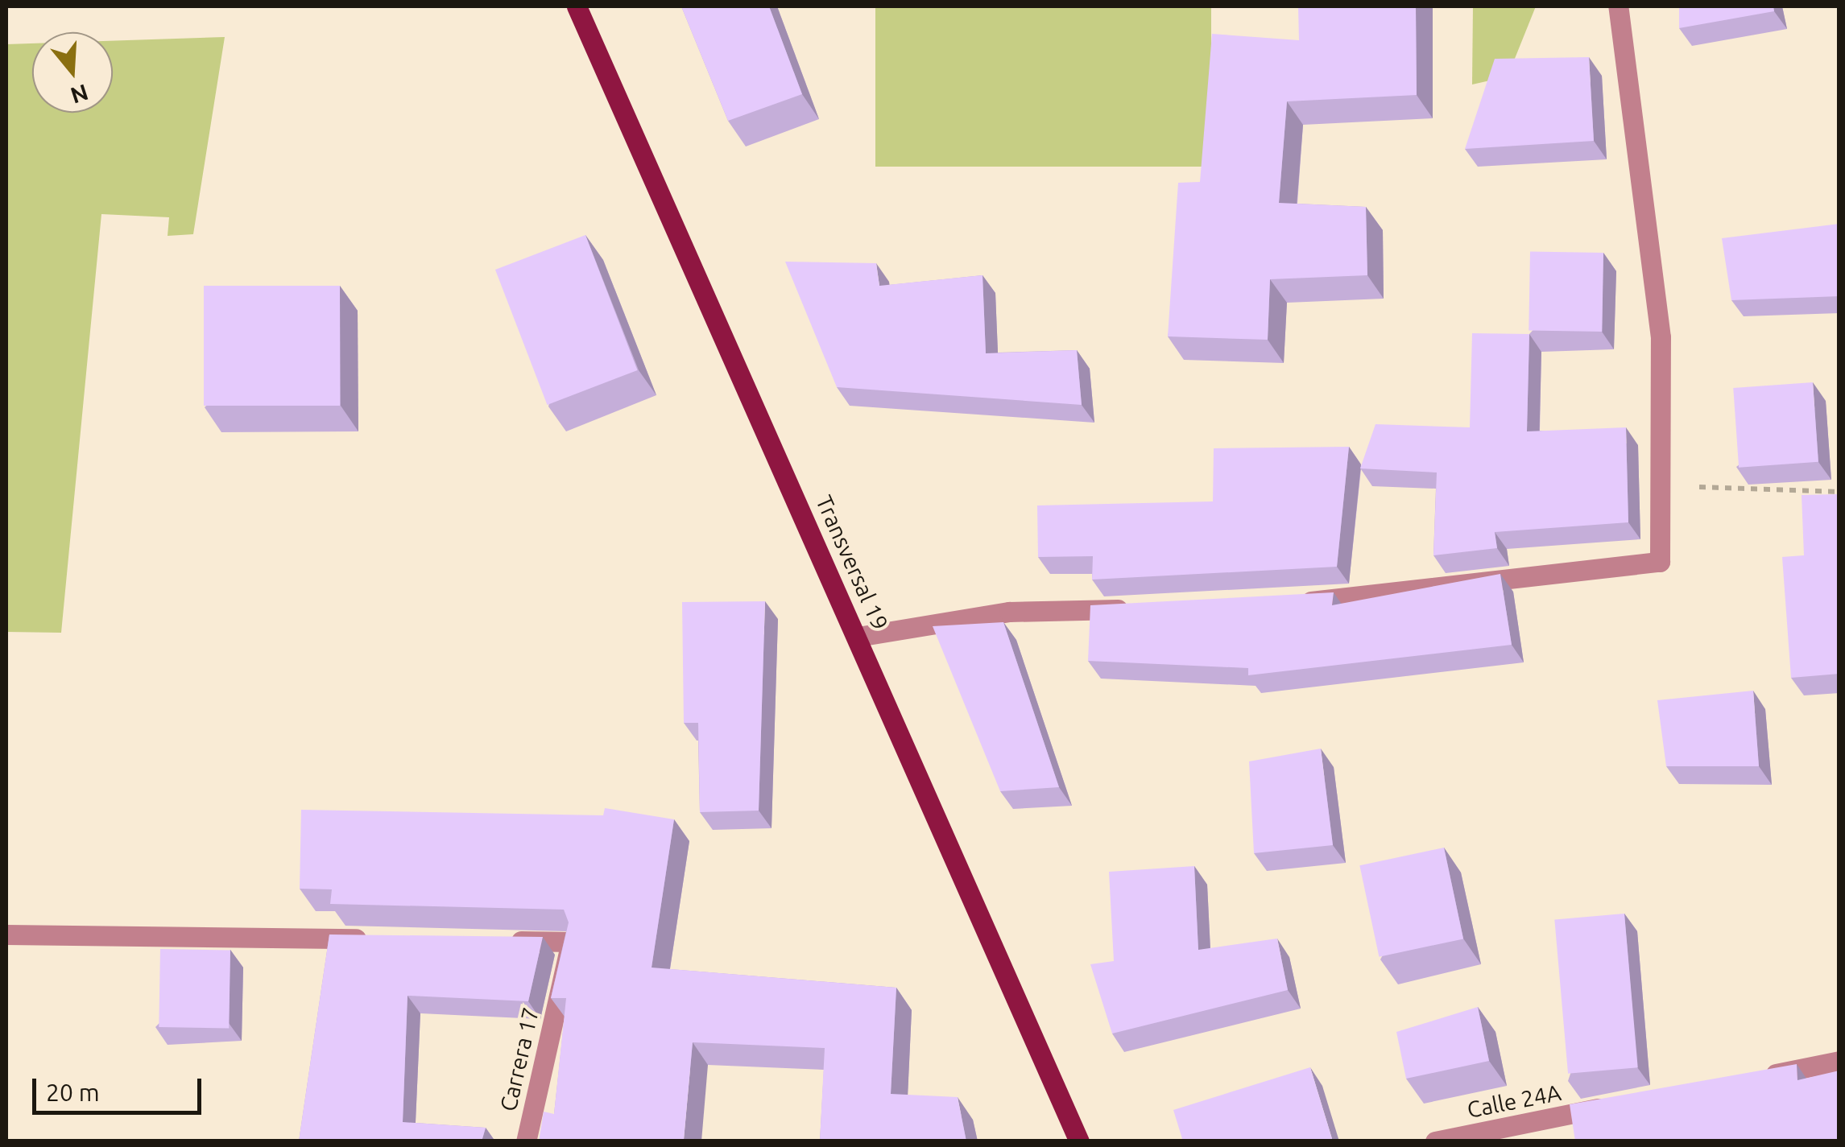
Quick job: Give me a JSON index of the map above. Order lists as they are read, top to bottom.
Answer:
{
  "streets": {
    "main road": ["Transversal 19"],
    "street": ["Carrera 17", "Calle 24A"]
  },
  "scale_bar": "20 m",
  "north": "bottom"
}
